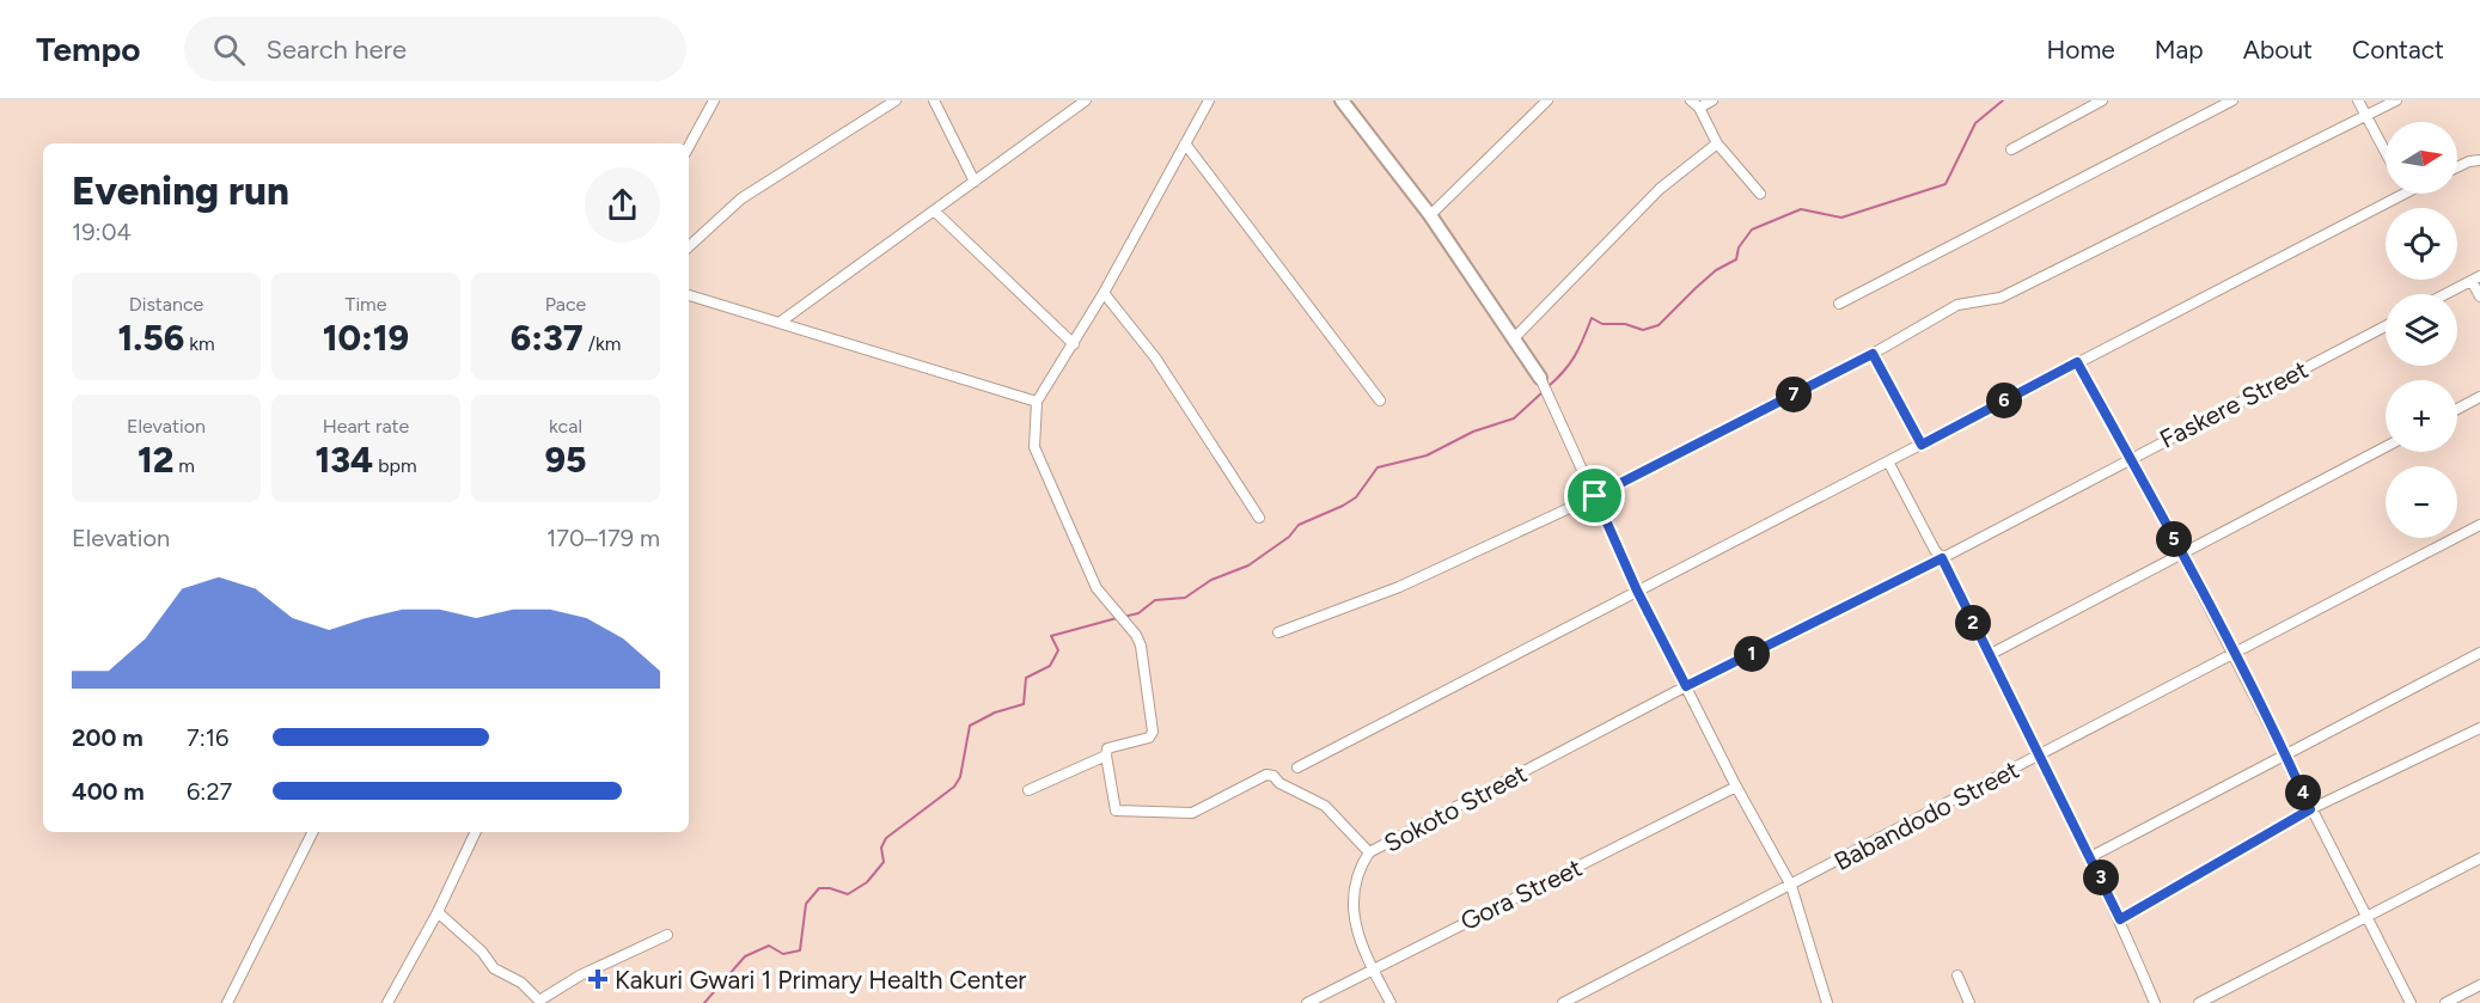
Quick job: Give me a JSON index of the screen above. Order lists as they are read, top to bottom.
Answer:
{
  "streets": {
    "street": [
      "Faskere Street",
      "Sokoto Street",
      "Babandodo Street",
      "Gora Street"
    ]
  },
  "crossings": [
    ["Faskere Street", "Sokoto Street"],
    ["Sokoto Street", "Gora Street"]
  ],
  "places": {
    "health": ["Kakuri Gwari 1 Primary Health Center"]
  },
  "north": "right",
  "page": {
    "header": "Tempo",
    "search": "Search here",
    "nav": [
      "Home",
      "Map",
      "About",
      "Contact"
    ],
    "map_buttons": ["+", "−"],
    "heading": ["Evening run", "19:04"],
    "stats": [
      ["Distance", "1.56 km"],
      ["Time", "10:19"],
      ["Pace", "6:37 /km"],
      ["Elevation", "12 m"],
      ["Heart rate", "134 bpm"],
      ["kcal", "95"]
    ],
    "pins": [
      "7",
      "6",
      "5",
      "2",
      "1",
      "4",
      "3"
    ],
    "chart": ["Elevation", "170–179 m"],
    "list": [
      {
        "name": "200 m",
        "note": "7:16"
      },
      {
        "name": "400 m",
        "note": "6:27"
      }
    ]
  }
}
